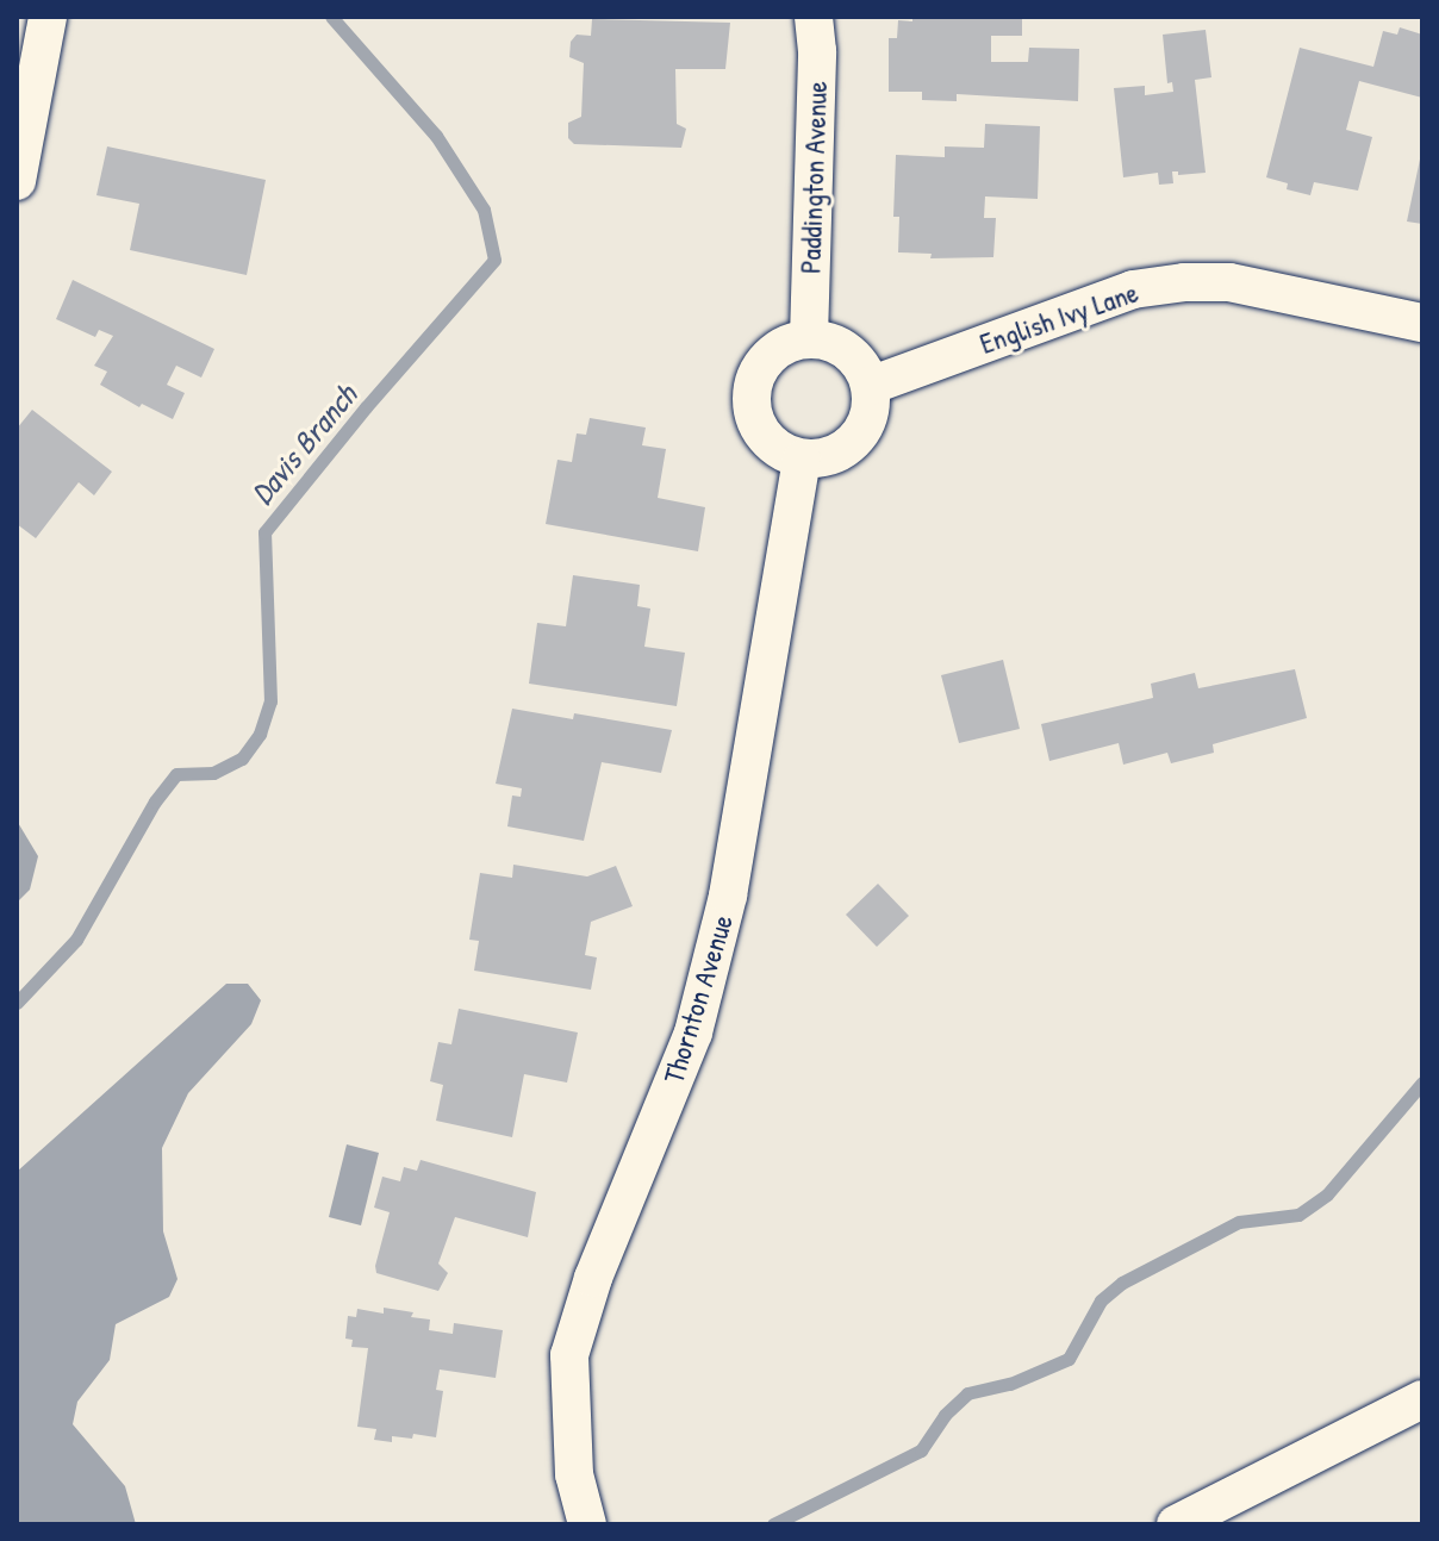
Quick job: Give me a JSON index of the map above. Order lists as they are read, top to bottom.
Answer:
{
  "streets": {
    "street": ["Paddington Avenue", "English Ivy Lane", "Thornton Avenue"]
  },
  "crossings": [
    ["Paddington Avenue", "English Ivy Lane"],
    ["Paddington Avenue", "Thornton Avenue"],
    ["English Ivy Lane", "Thornton Avenue"]
  ],
  "water": ["Davis Branch"]
}
